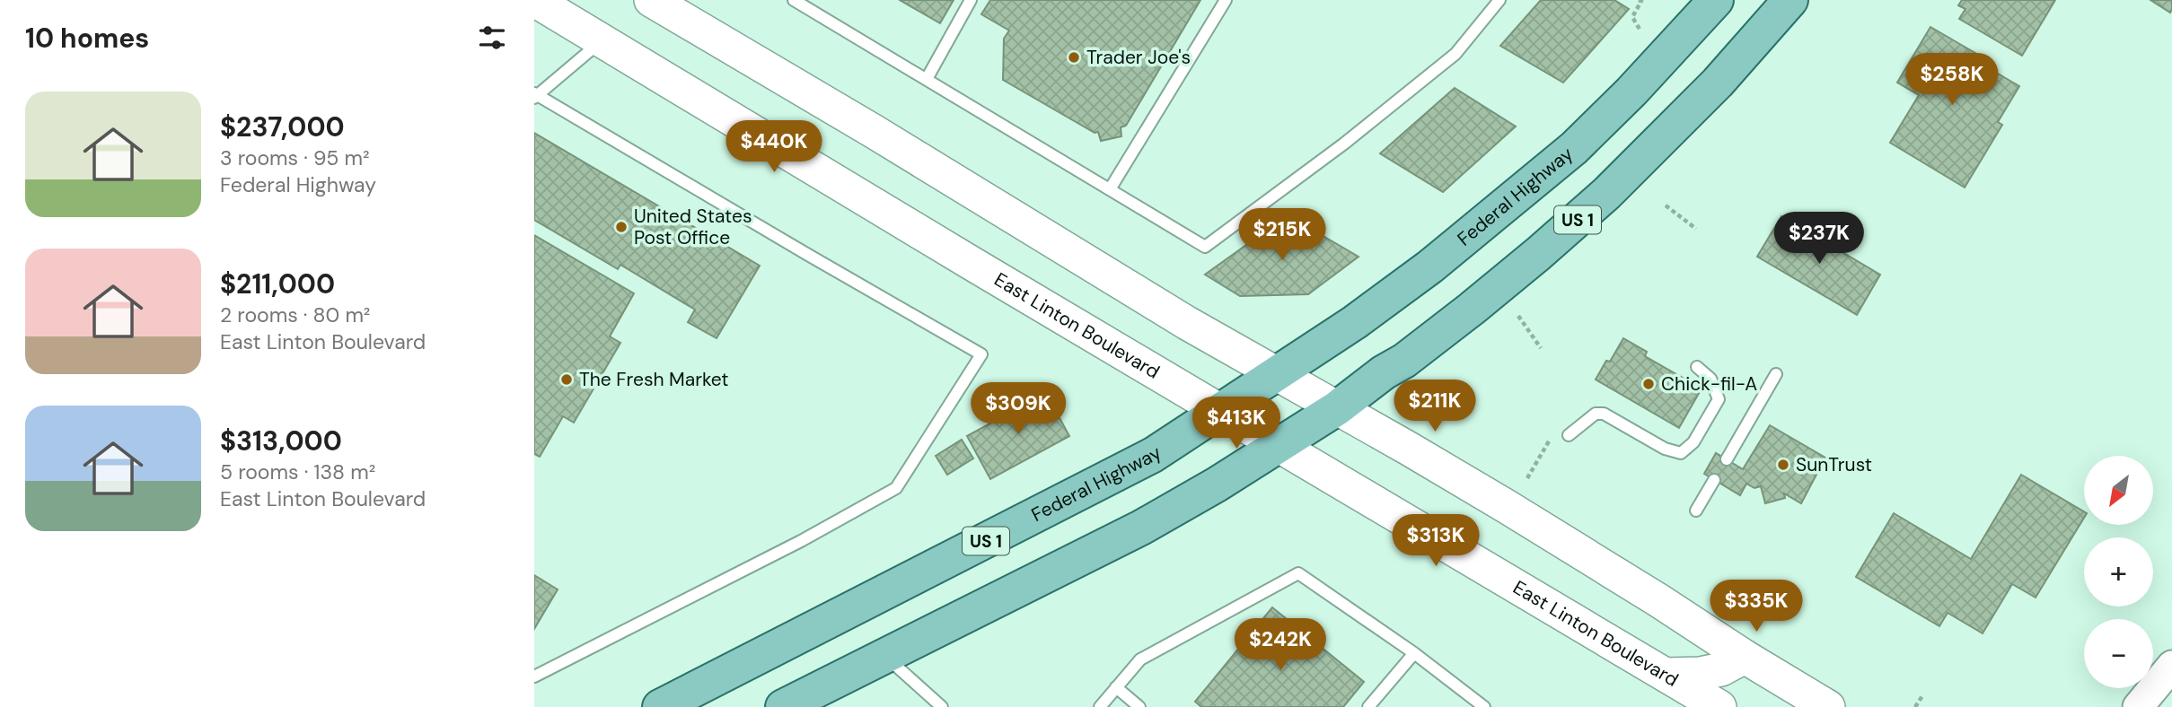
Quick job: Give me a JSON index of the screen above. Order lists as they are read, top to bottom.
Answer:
{
  "streets": {
    "main road": ["Federal Highway", "US 1", "East Linton Boulevard"]
  },
  "crossings": [
    ["Federal Highway", "East Linton Boulevard"],
    ["US 1", "East Linton Boulevard"]
  ],
  "places": [
    "Trader Joe's",
    "United States Post Office",
    "The Fresh Market",
    "Chick-fil-A",
    "SunTrust"
  ],
  "north": "bottom left",
  "page": {
    "heading": "10 homes",
    "price": [
      "$258K",
      "$440K",
      "$215K",
      "$237K",
      "$211K",
      "$309K",
      "$413K",
      "$313K",
      "$335K",
      "$242K"
    ],
    "list": [
      {
        "name": "$237,000",
        "note": "3 rooms · 95 m² · Federal Highway"
      },
      {
        "name": "$211,000",
        "note": "2 rooms · 80 m² · East Linton Boulevard"
      },
      {
        "name": "$313,000",
        "note": "5 rooms · 138 m² · East Linton Boulevard"
      }
    ],
    "map_buttons": ["+", "−"]
  }
}
